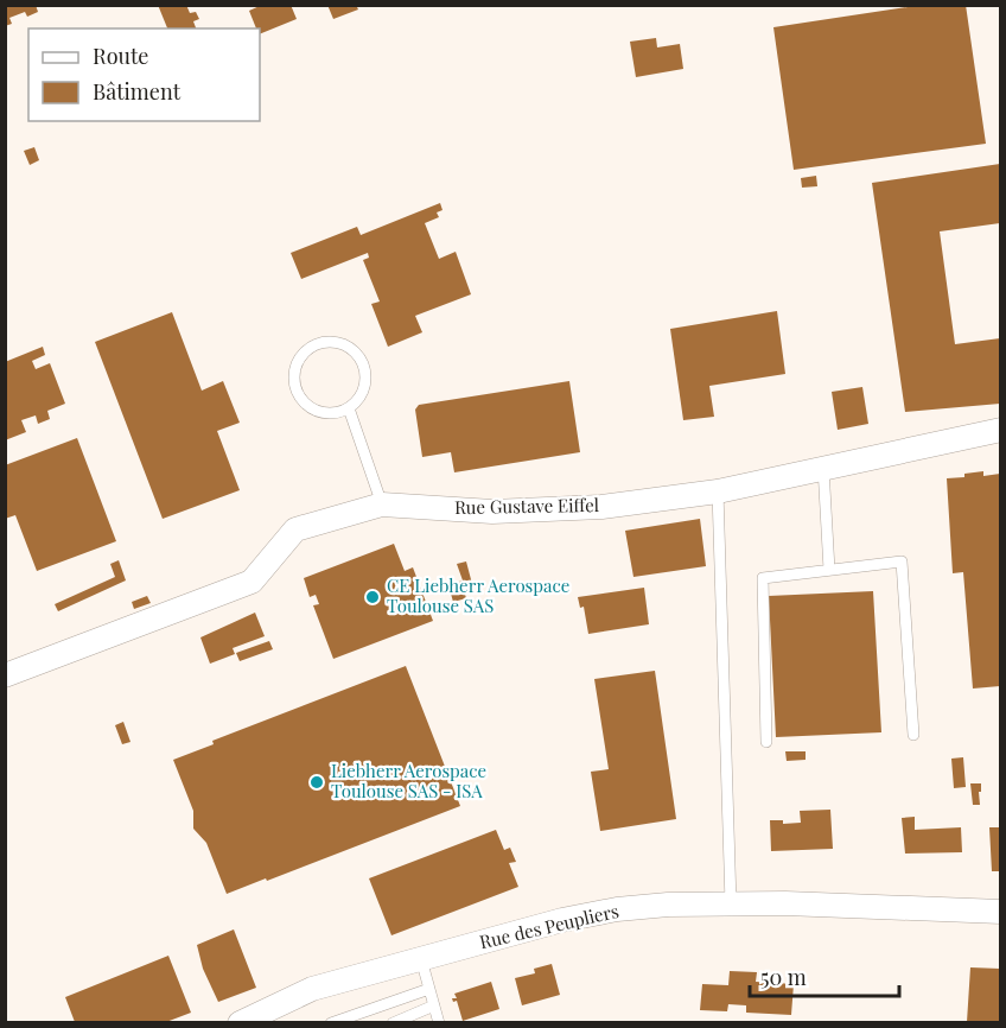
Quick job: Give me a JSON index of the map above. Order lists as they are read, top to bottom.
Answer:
{
  "streets": {
    "street": ["Rue Gustave Eiffel", "Rue des Peupliers"]
  },
  "places": ["CE Liebherr Aerospace Toulouse SAS", "Liebherr Aerospace Toulouse SAS - ISA"],
  "legend": ["Route", "Bâtiment"],
  "scale_bar": "50 m"
}
